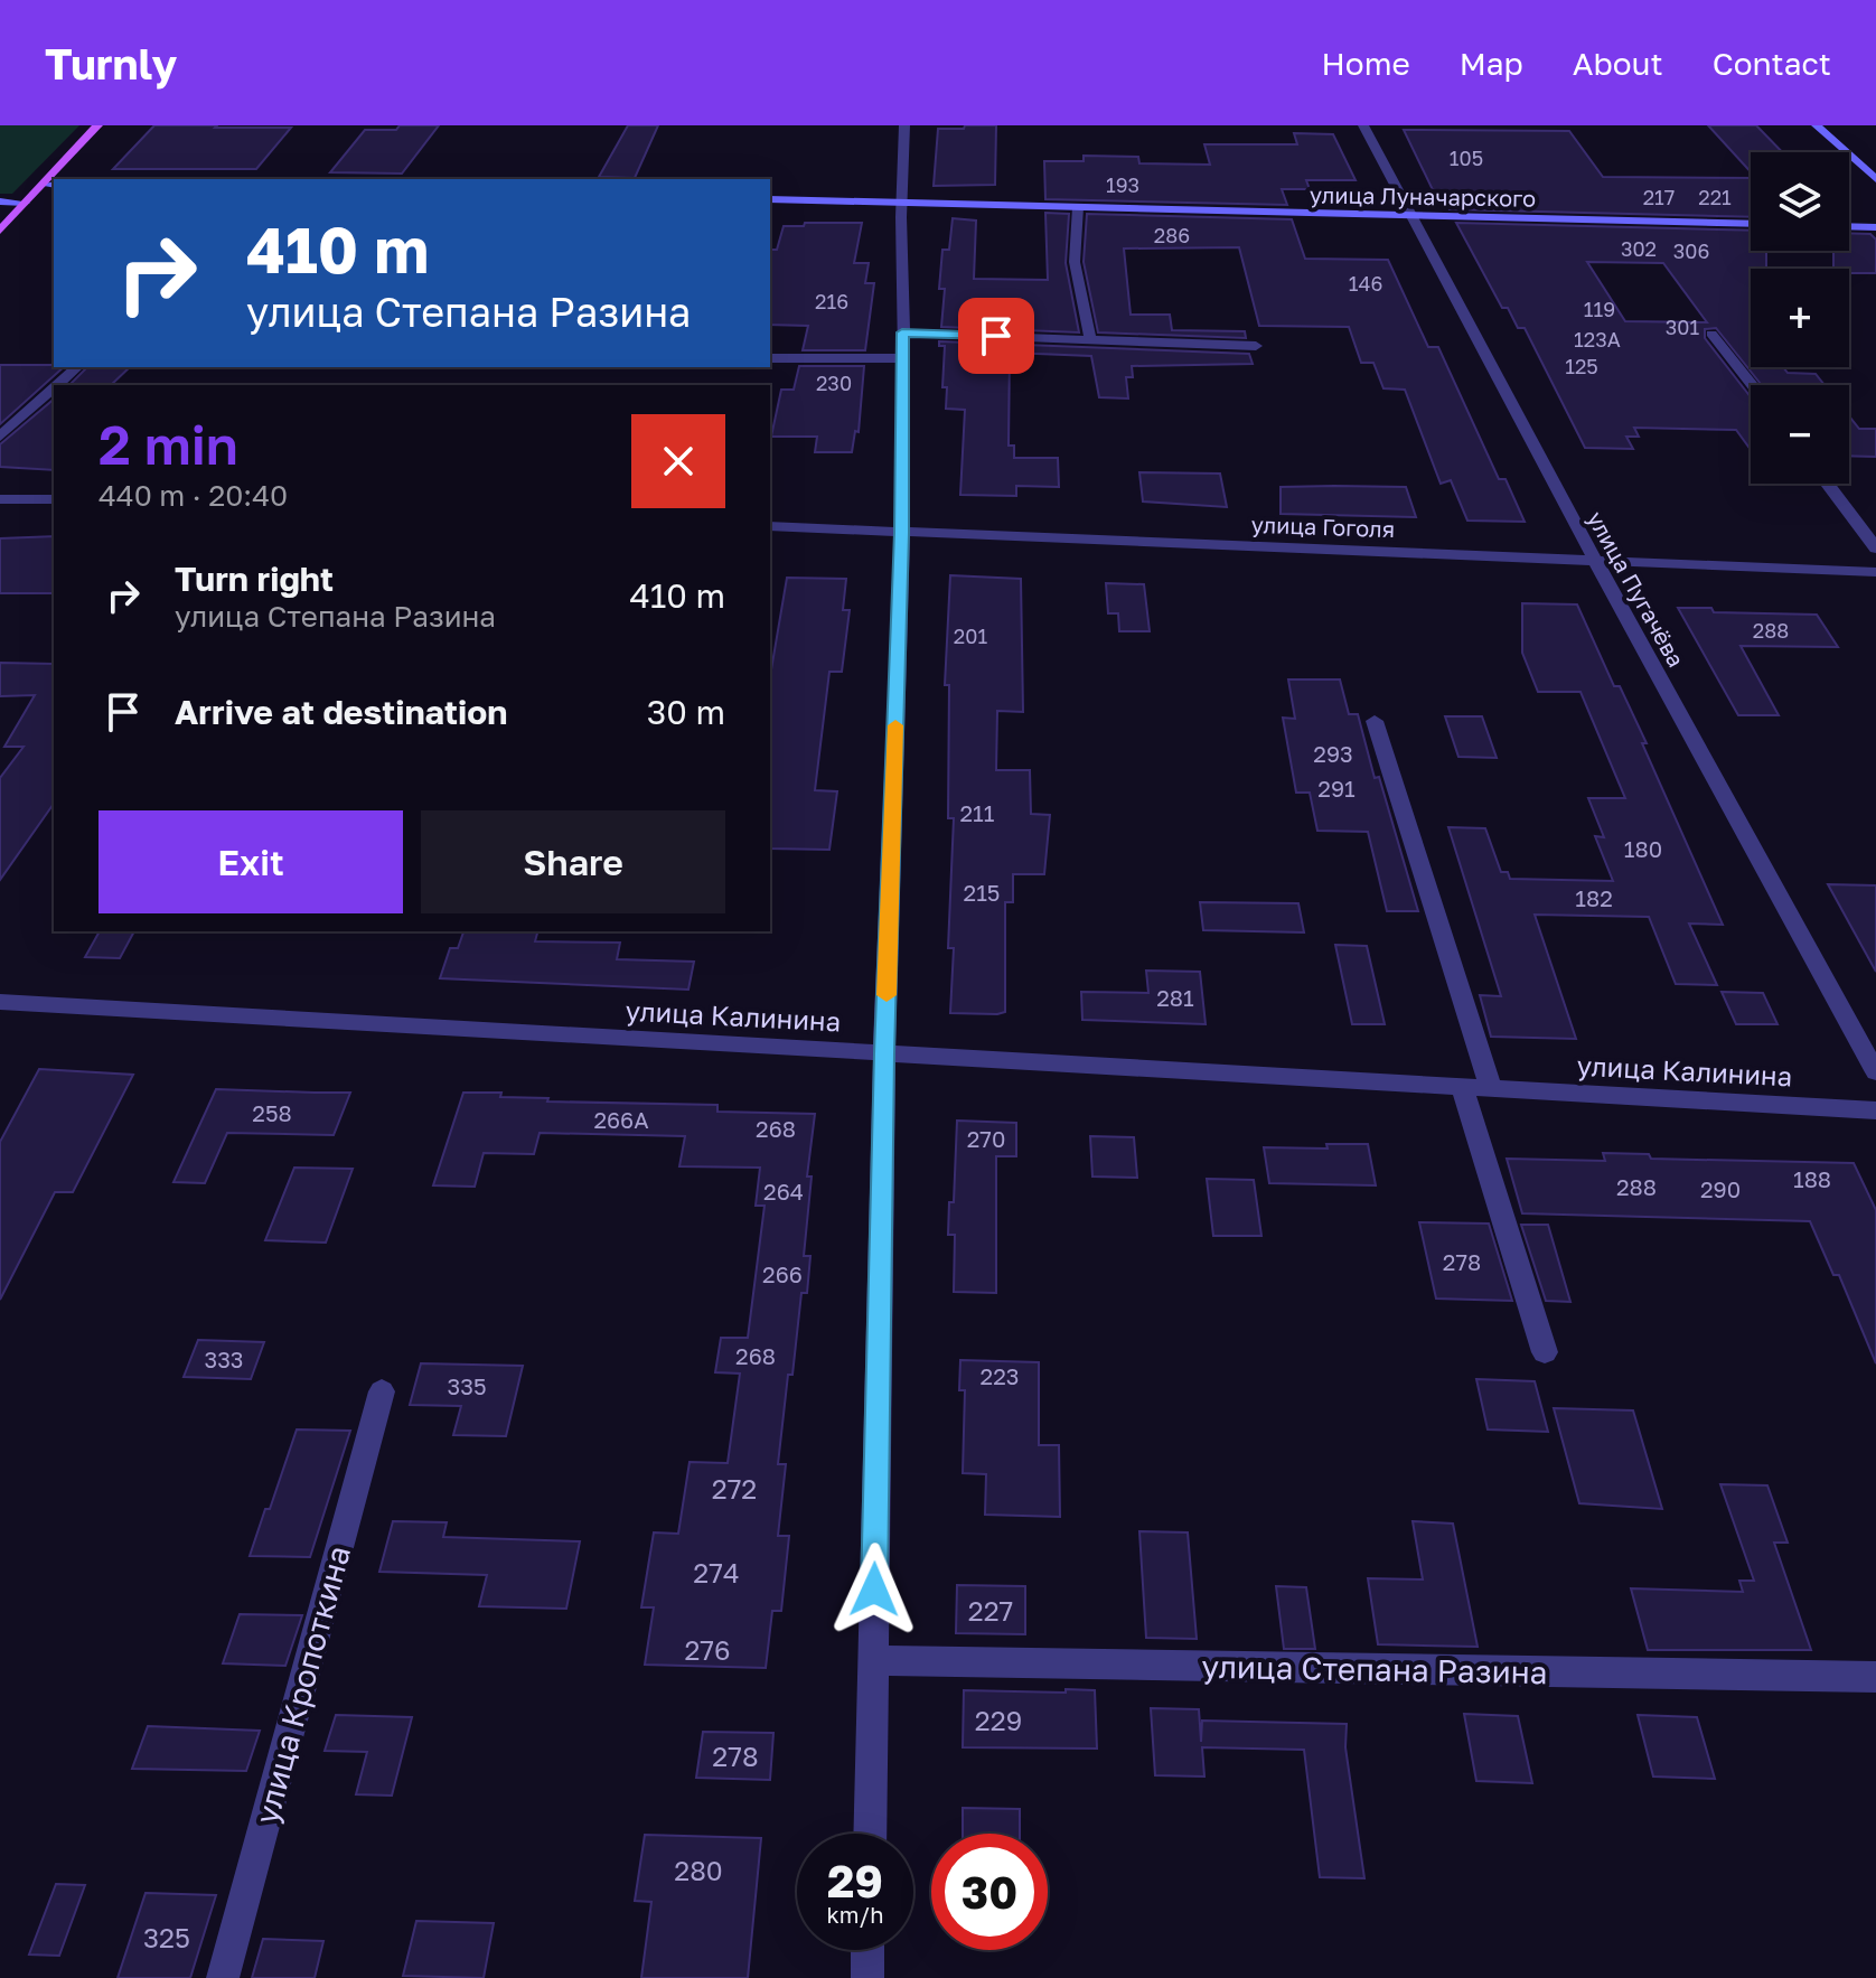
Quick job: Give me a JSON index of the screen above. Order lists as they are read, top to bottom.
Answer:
{
  "streets": {
    "main road": ["улица Луначарского"],
    "street": [
      "улица Гоголя",
      "улица Пугачёва",
      "улица Калинина",
      "улица Степана Разина",
      "улица Кропоткина"
    ]
  },
  "crossings": [
    ["улица Луначарского", "улица Пугачёва"],
    ["улица Гоголя", "улица Пугачёва"]
  ],
  "house_numbers": [
    "105",
    "193",
    "217",
    "221",
    "286",
    "302",
    "306",
    "146",
    "216",
    "119",
    "301",
    "123А",
    "125",
    "230",
    "288",
    "201",
    "293",
    "291",
    "211",
    "180",
    "215",
    "182",
    "281",
    "258",
    "266А",
    "268",
    "270",
    "188",
    "288",
    "290",
    "264",
    "278",
    "266",
    "268",
    "333",
    "223",
    "335",
    "272",
    "274",
    "227",
    "276",
    "229",
    "278",
    "280",
    "325"
  ],
  "page": {
    "header": "Turnly",
    "nav": [
      "Home",
      "Map",
      "About",
      "Contact"
    ],
    "map_buttons": ["+", "−"],
    "turn": ["410 m", "улица Степана Разина"],
    "heading": ["2 min", "440 m · 20:40"],
    "list": [
      {
        "name": "Turn right",
        "note": "улица Степана Разина",
        "value": "410 m"
      },
      {
        "name": "Arrive at destination",
        "value": "30 m"
      }
    ],
    "buttons": ["Exit", "Share"],
    "speed": "29 km/h",
    "limit": "30"
  }
}
